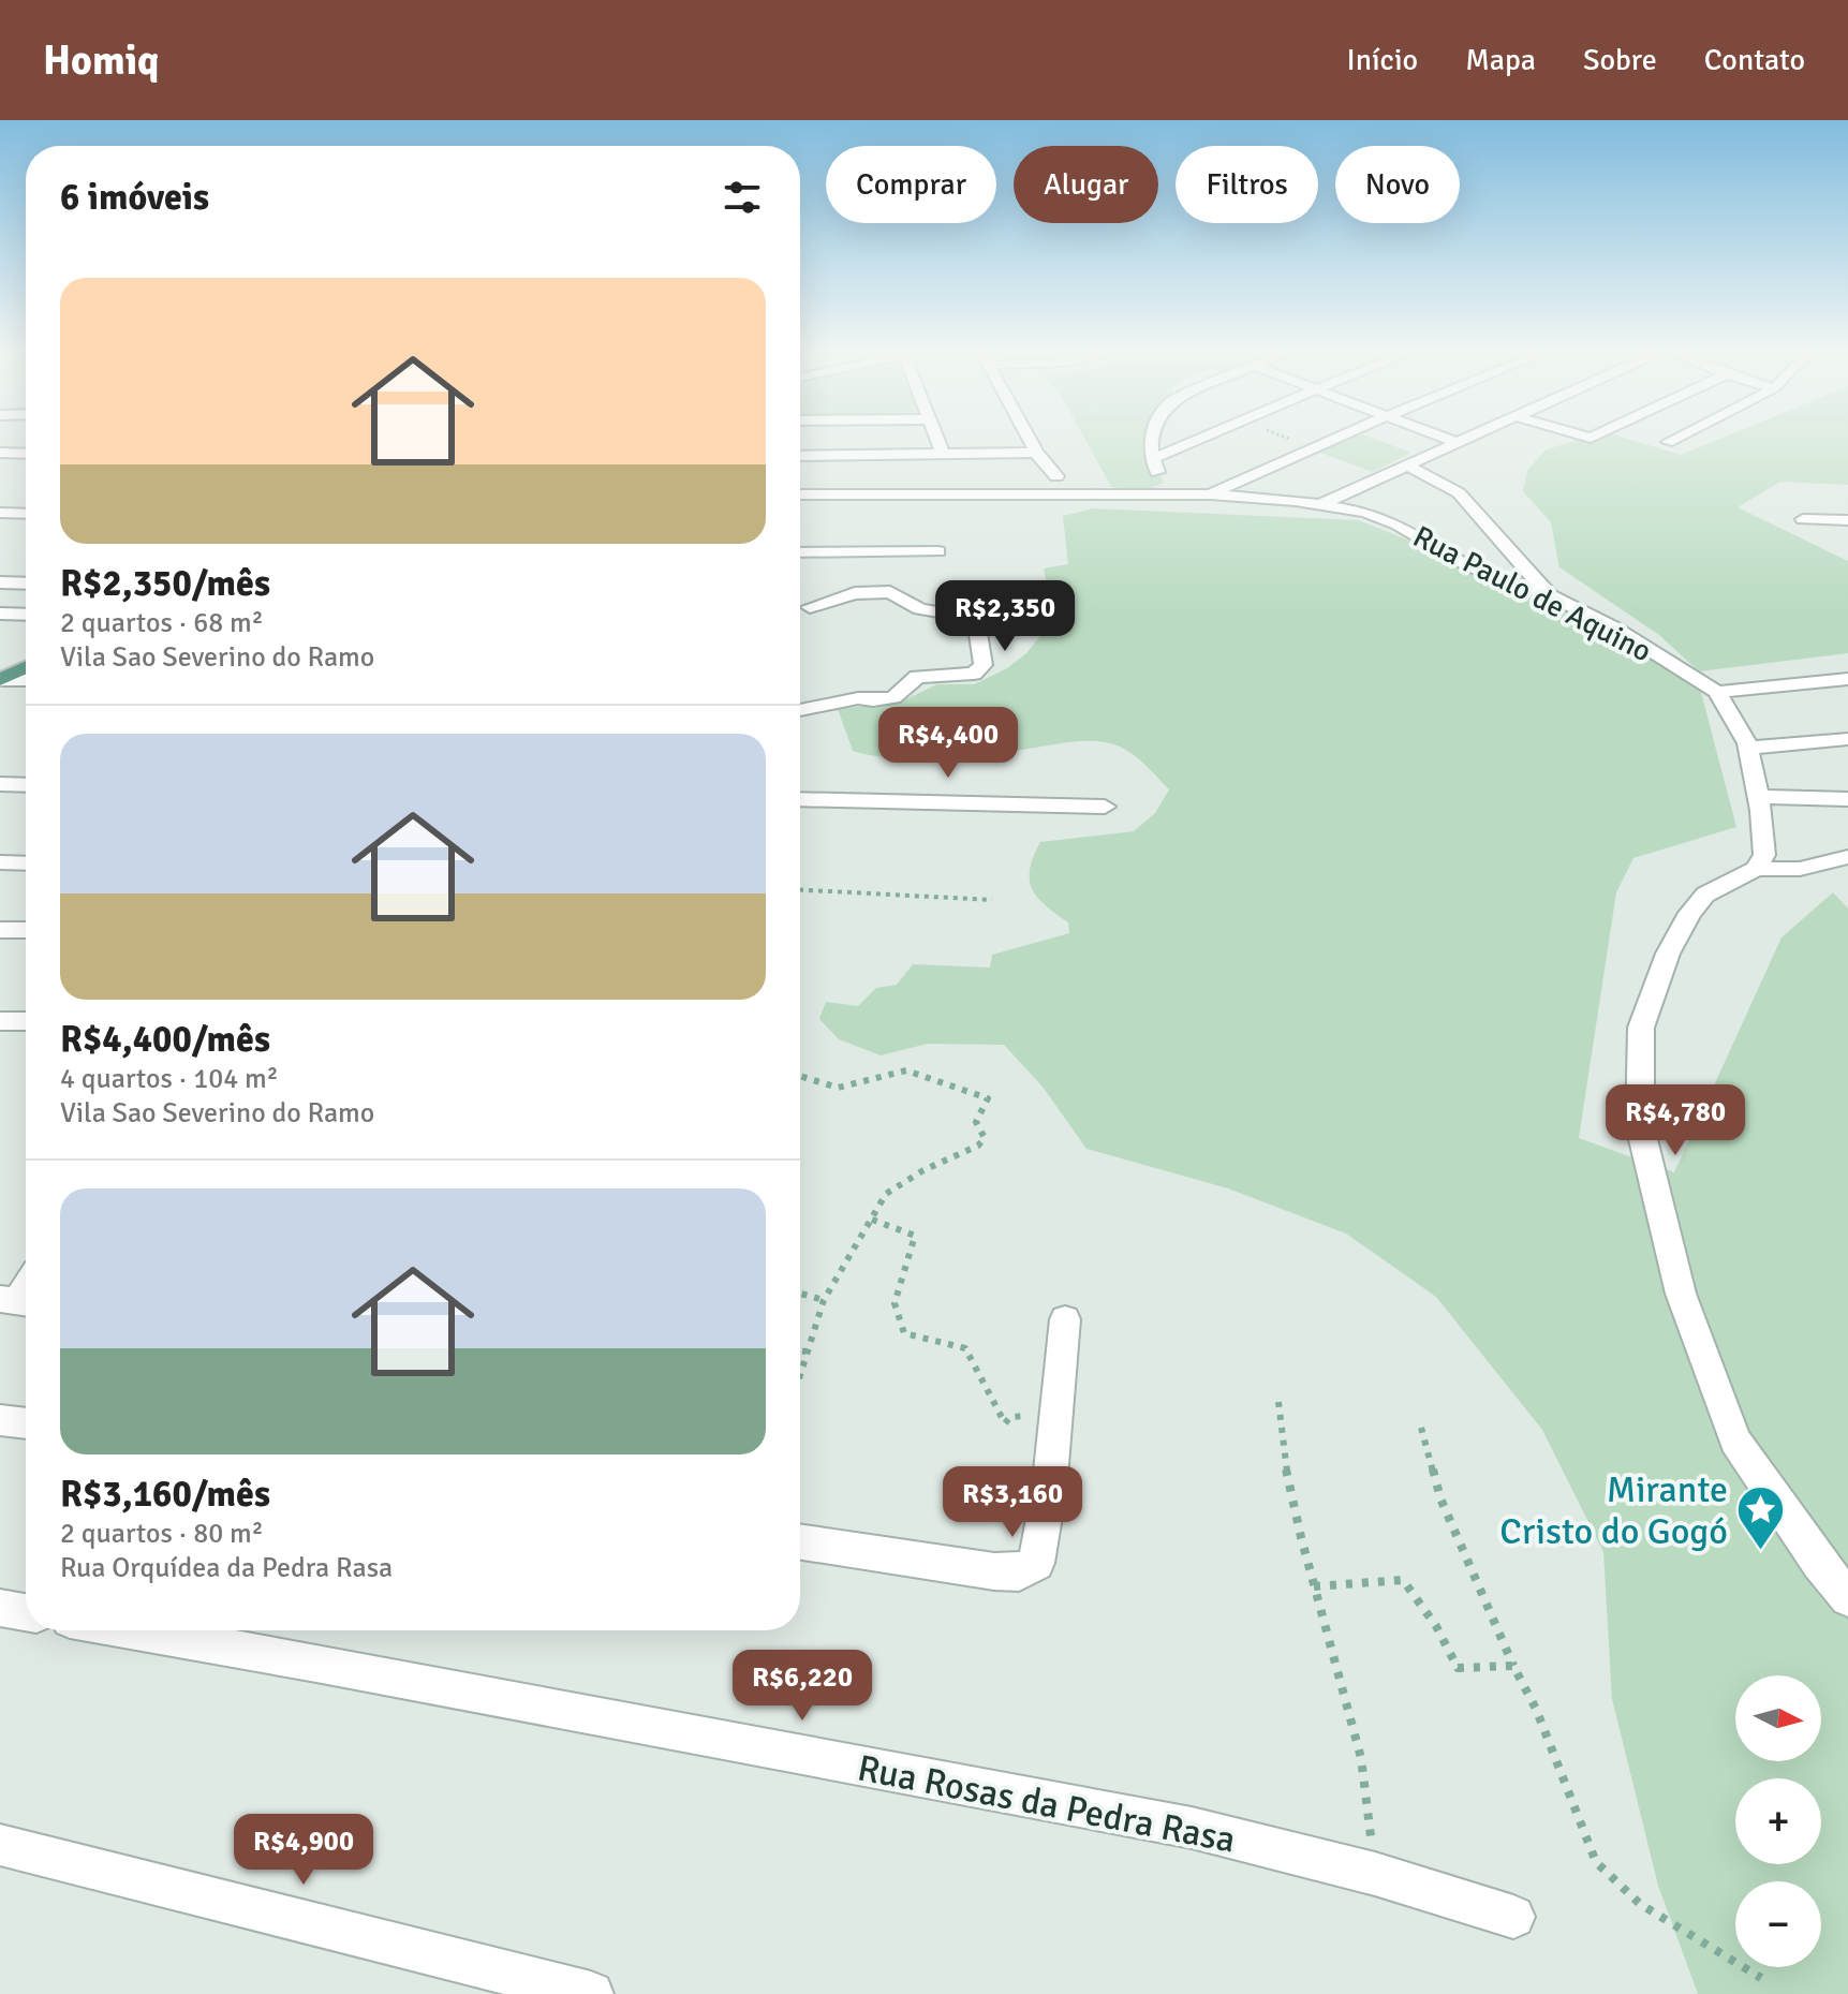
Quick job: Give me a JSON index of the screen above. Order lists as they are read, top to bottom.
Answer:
{
  "streets": {
    "street": ["Rua Paulo de Aquino", "Rua Rosas da Pedra Rasa"]
  },
  "places": {
    "place": ["Mirante Cristo do Gogó"]
  },
  "north": "right",
  "page": {
    "header": "Homiq",
    "nav": [
      "Início",
      "Mapa",
      "Sobre",
      "Contato"
    ],
    "chip": [
      "Comprar",
      "Alugar",
      "Filtros",
      "Novo"
    ],
    "heading": "6 imóveis",
    "list": [
      {
        "name": "R$2,350/mês",
        "note": "2 quartos · 68 m² · Vila Sao Severino do Ramo"
      },
      {
        "name": "R$4,400/mês",
        "note": "4 quartos · 104 m² · Vila Sao Severino do Ramo"
      },
      {
        "name": "R$3,160/mês",
        "note": "2 quartos · 80 m² · Rua Orquídea da Pedra Rasa"
      }
    ],
    "price": [
      "R$2,350",
      "R$4,400",
      "R$4,780",
      "R$3,160",
      "R$6,220",
      "R$4,900"
    ],
    "map_buttons": ["+", "−"]
  }
}
